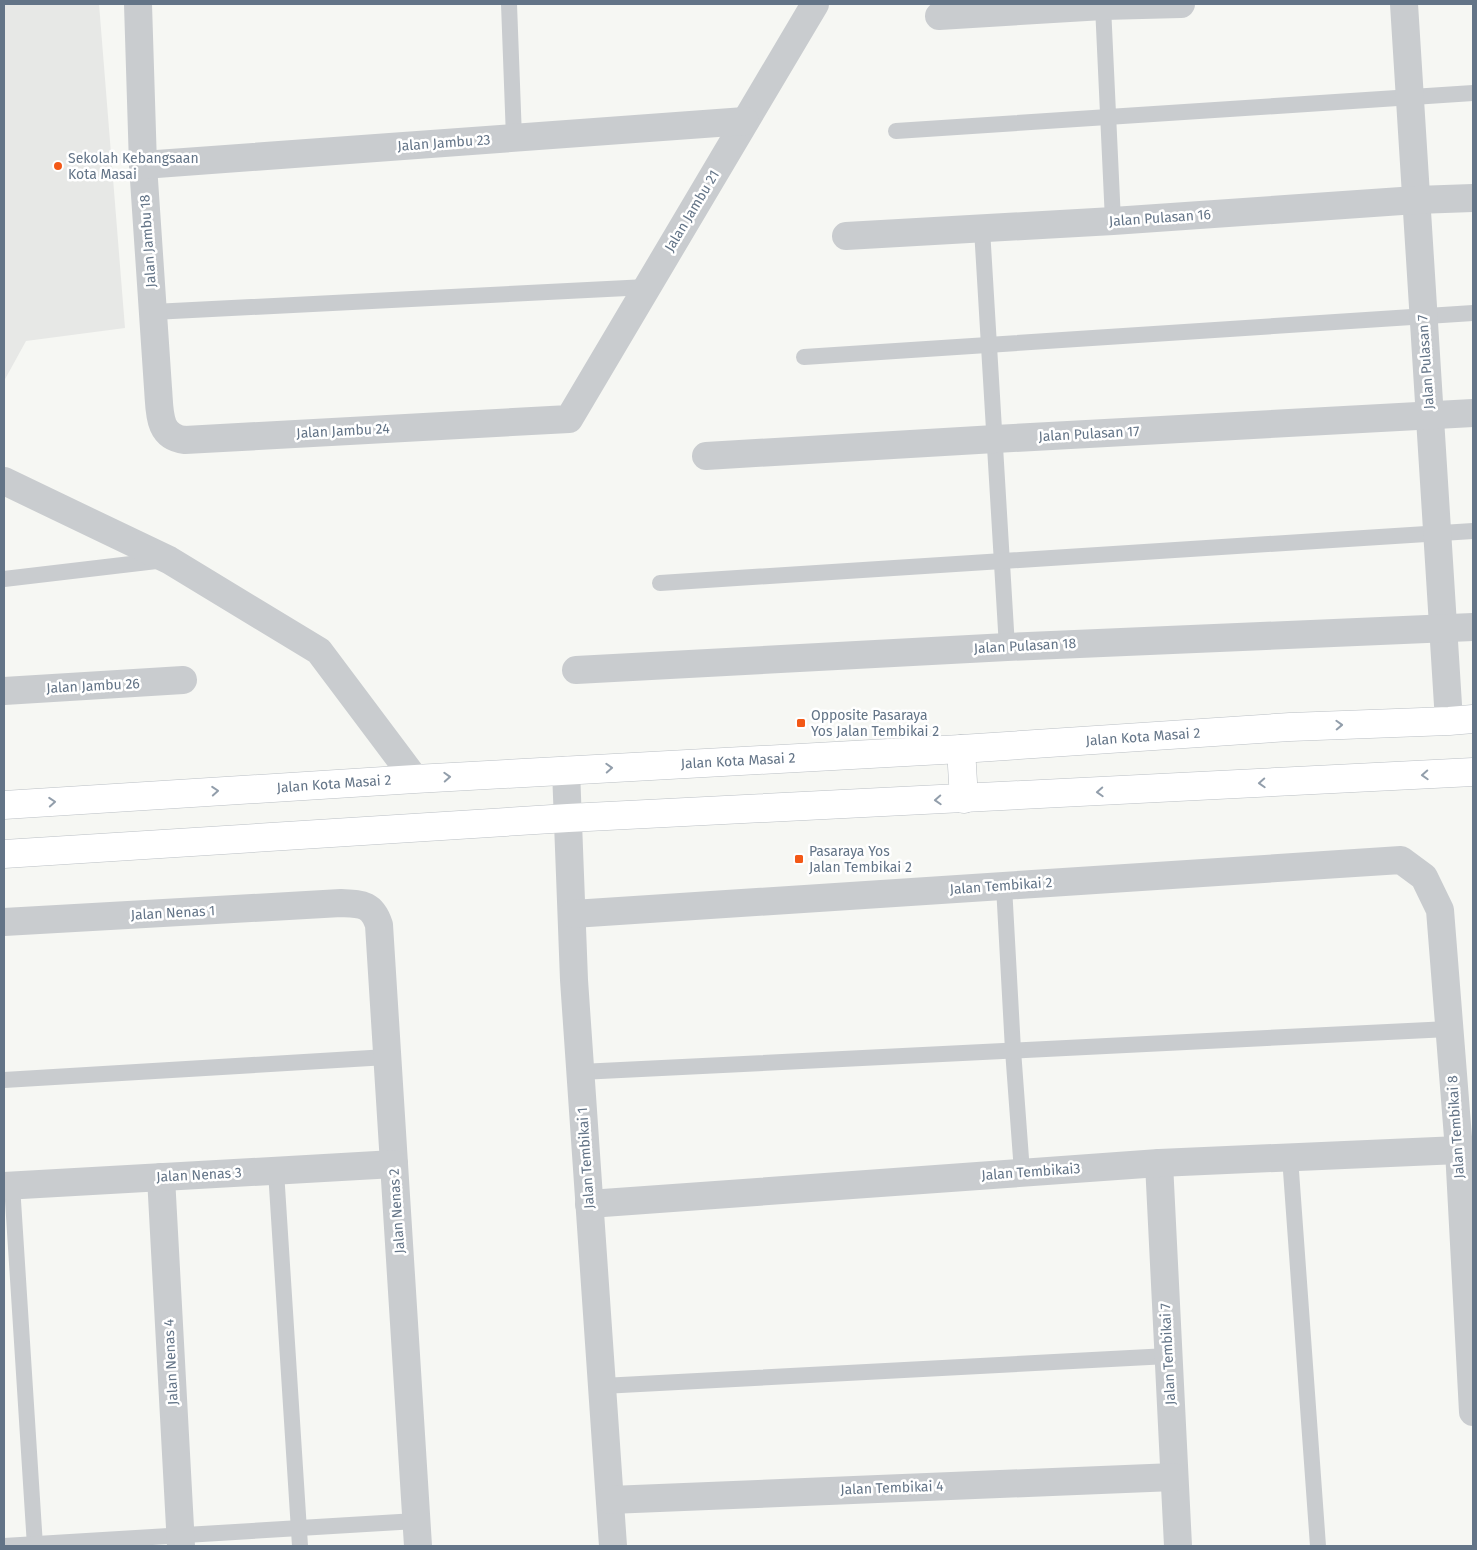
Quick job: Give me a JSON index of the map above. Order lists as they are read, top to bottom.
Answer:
{
  "streets": {
    "main road": ["Jalan Kota Masai 2"],
    "street": [
      "Jalan Jambu 23",
      "Jalan Jambu 21",
      "Jalan Pulasan 16",
      "Jalan Jambu 18",
      "Jalan Pulasan 7",
      "Jalan Jambu 24",
      "Jalan Pulasan 17",
      "Jalan Pulasan 18",
      "Jalan Jambu 26",
      "Jalan Tembikai 2",
      "Jalan Nenas 1",
      "Jalan Tembikai 8",
      "Jalan Tembikai 1",
      "Jalan Tembikai3",
      "Jalan Nenas 3",
      "Jalan Nenas 2",
      "Jalan Tembikai 7",
      "Jalan Nenas 4",
      "Jalan Tembikai 4"
    ]
  },
  "crossings": [
    ["Jalan Jambu 23", "Jalan Jambu 21"],
    ["Jalan Jambu 23", "Jalan Jambu 18"],
    ["Jalan Jambu 21", "Jalan Jambu 24"],
    ["Jalan Pulasan 16", "Jalan Pulasan 7"],
    ["Jalan Jambu 18", "Jalan Jambu 24"],
    ["Jalan Pulasan 7", "Jalan Pulasan 17"],
    ["Jalan Pulasan 7", "Jalan Pulasan 18"],
    ["Jalan Pulasan 7", "Jalan Kota Masai 2"],
    ["Jalan Kota Masai 2", "Jalan Tembikai 1"],
    ["Jalan Tembikai 2", "Jalan Tembikai 8"],
    ["Jalan Tembikai 2", "Jalan Tembikai 1"],
    ["Jalan Nenas 1", "Jalan Nenas 2"],
    ["Jalan Tembikai 8", "Jalan Tembikai3"],
    ["Jalan Tembikai 1", "Jalan Tembikai3"],
    ["Jalan Tembikai 1", "Jalan Tembikai 4"],
    ["Jalan Tembikai3", "Jalan Tembikai 7"],
    ["Jalan Nenas 3", "Jalan Nenas 2"],
    ["Jalan Nenas 3", "Jalan Nenas 4"],
    ["Jalan Tembikai 7", "Jalan Tembikai 4"]
  ],
  "places": {
    "other": ["Sekolah Kebangsaan Kota Masai"],
    "transit": ["Opposite Pasaraya Yos Jalan Tembikai 2", "Pasaraya Yos Jalan Tembikai 2"]
  }
}
